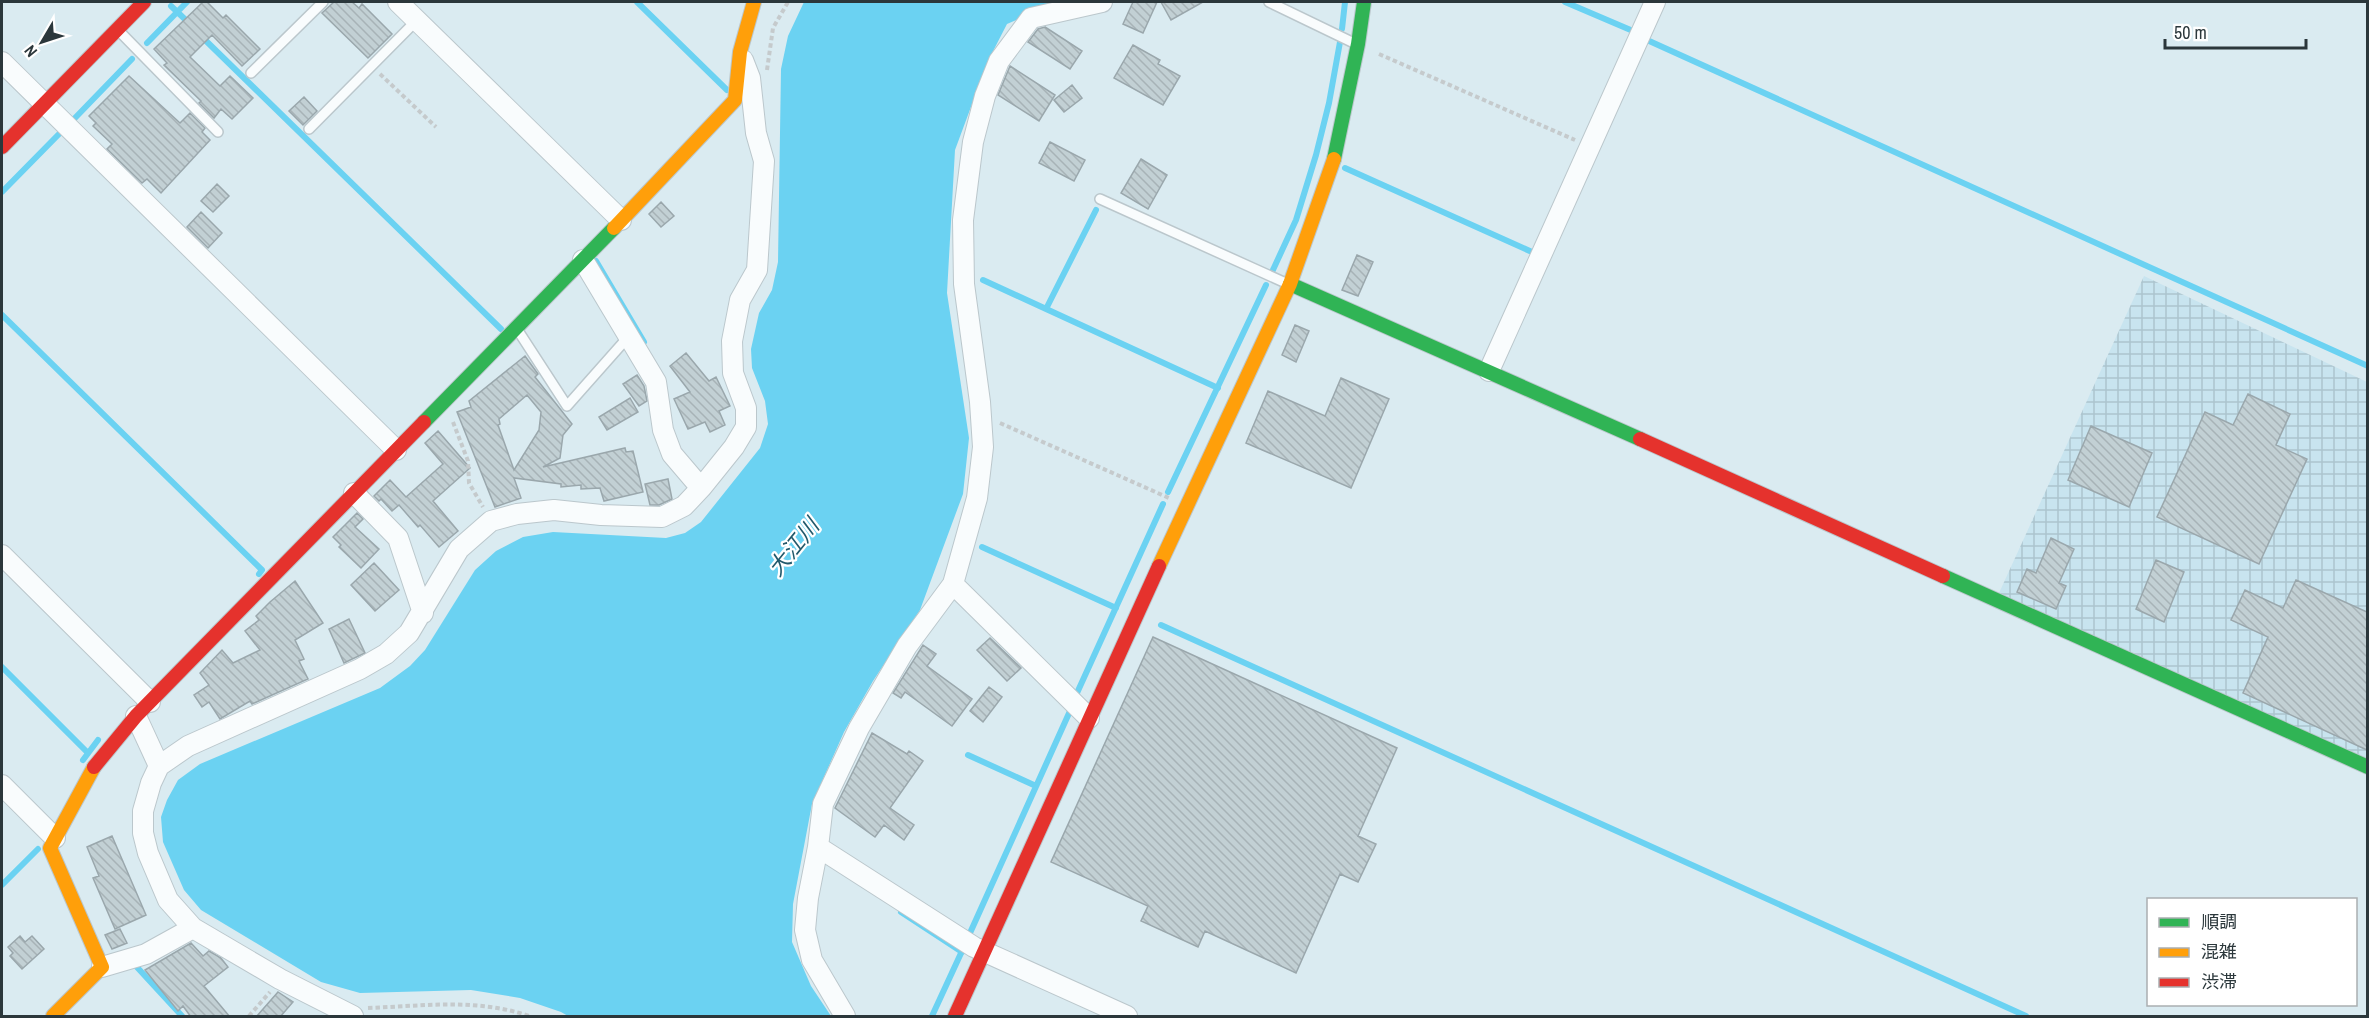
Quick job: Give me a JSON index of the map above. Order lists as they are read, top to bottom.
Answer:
{
  "water": ["大江川"],
  "legend": ["順調", "混雑", "渋滞"],
  "scale_bar": "50 m",
  "north": "bottom left"
}
